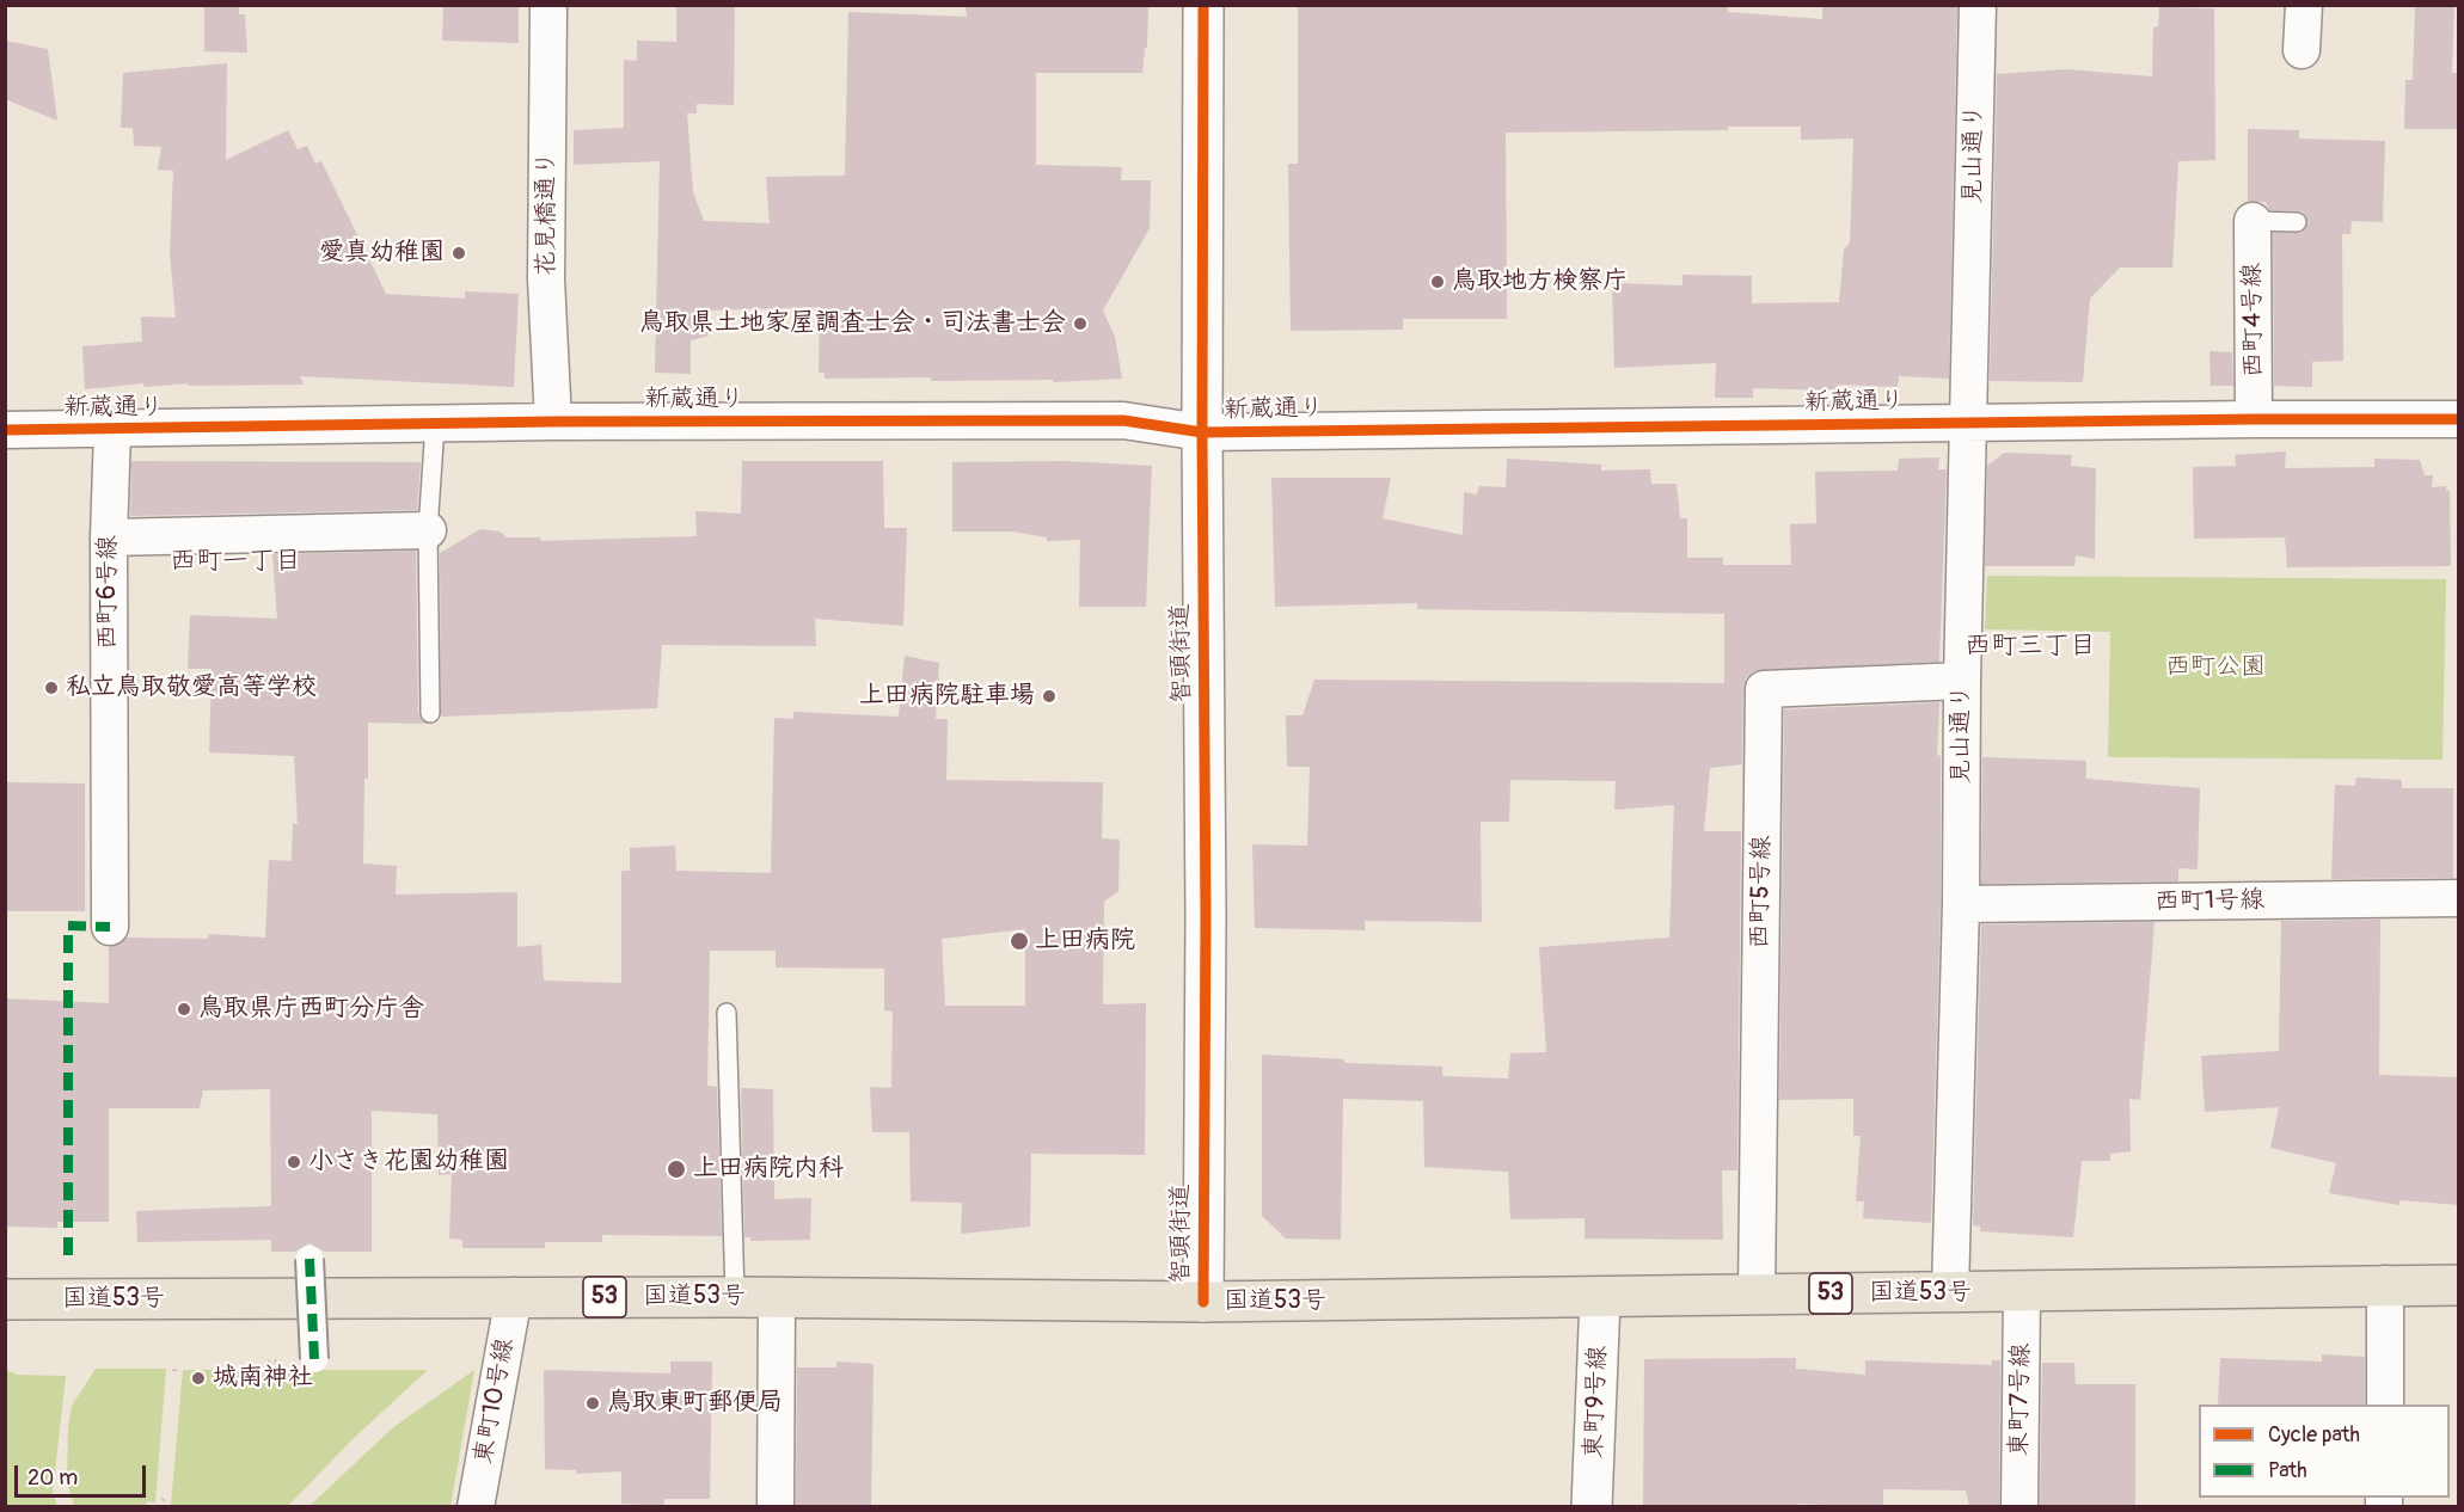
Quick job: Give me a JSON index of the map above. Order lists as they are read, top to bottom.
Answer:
{
  "streets": {
    "highway": ["53", "国道53号"],
    "street": [
      "見山通り",
      "花見橋通り",
      "西町4号線",
      "新蔵通り",
      "西町6号線",
      "智頭街道",
      "西町5号線",
      "西町1号線",
      "東町7号線",
      "東町10号線",
      "東町9号線"
    ]
  },
  "crossings": [
    ["見山通り", "新蔵通り"],
    ["見山通り", "西町5号線"],
    ["見山通り", "西町1号線"],
    ["見山通り", "国道53号"],
    ["花見橋通り", "新蔵通り"],
    ["西町4号線", "新蔵通り"],
    ["新蔵通り", "西町6号線"],
    ["新蔵通り", "智頭街道"],
    ["智頭街道", "国道53号"],
    ["西町5号線", "国道53号"],
    ["国道53号", "東町7号線"],
    ["国道53号", "東町10号線"],
    ["国道53号", "東町9号線"]
  ],
  "districts": ["西町一丁目", "西町三丁目"],
  "parks": ["西町公園"],
  "places": [
    "愛真幼稚園",
    "鳥取地方検察庁",
    "鳥取県土地家屋調査士会・司法書士会",
    "私立鳥取敬愛高等学校",
    "上田病院駐車場",
    "上田病院",
    "鳥取県庁西町分庁舎",
    "小さき花園幼稚園",
    "上田病院内科",
    "城南神社",
    "鳥取東町郵便局"
  ],
  "legend": ["Cycle path", "Path"],
  "scale_bar": "20 m"
}
